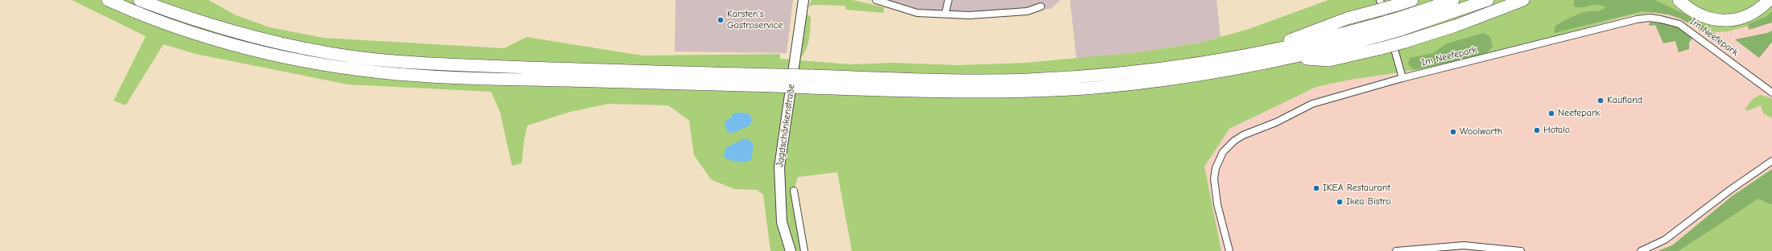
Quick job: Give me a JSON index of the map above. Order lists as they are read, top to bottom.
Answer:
{
  "streets": {
    "main road": ["Jagdschänkenstraße"],
    "street": ["Im Neefepark"]
  },
  "places": [
    "Karsten's Gastroservice",
    "Kaufland",
    "Neefepark",
    "Hotalo",
    "Woolworth",
    "IKEA Restaurant",
    "Ikea Bistro"
  ]
}
